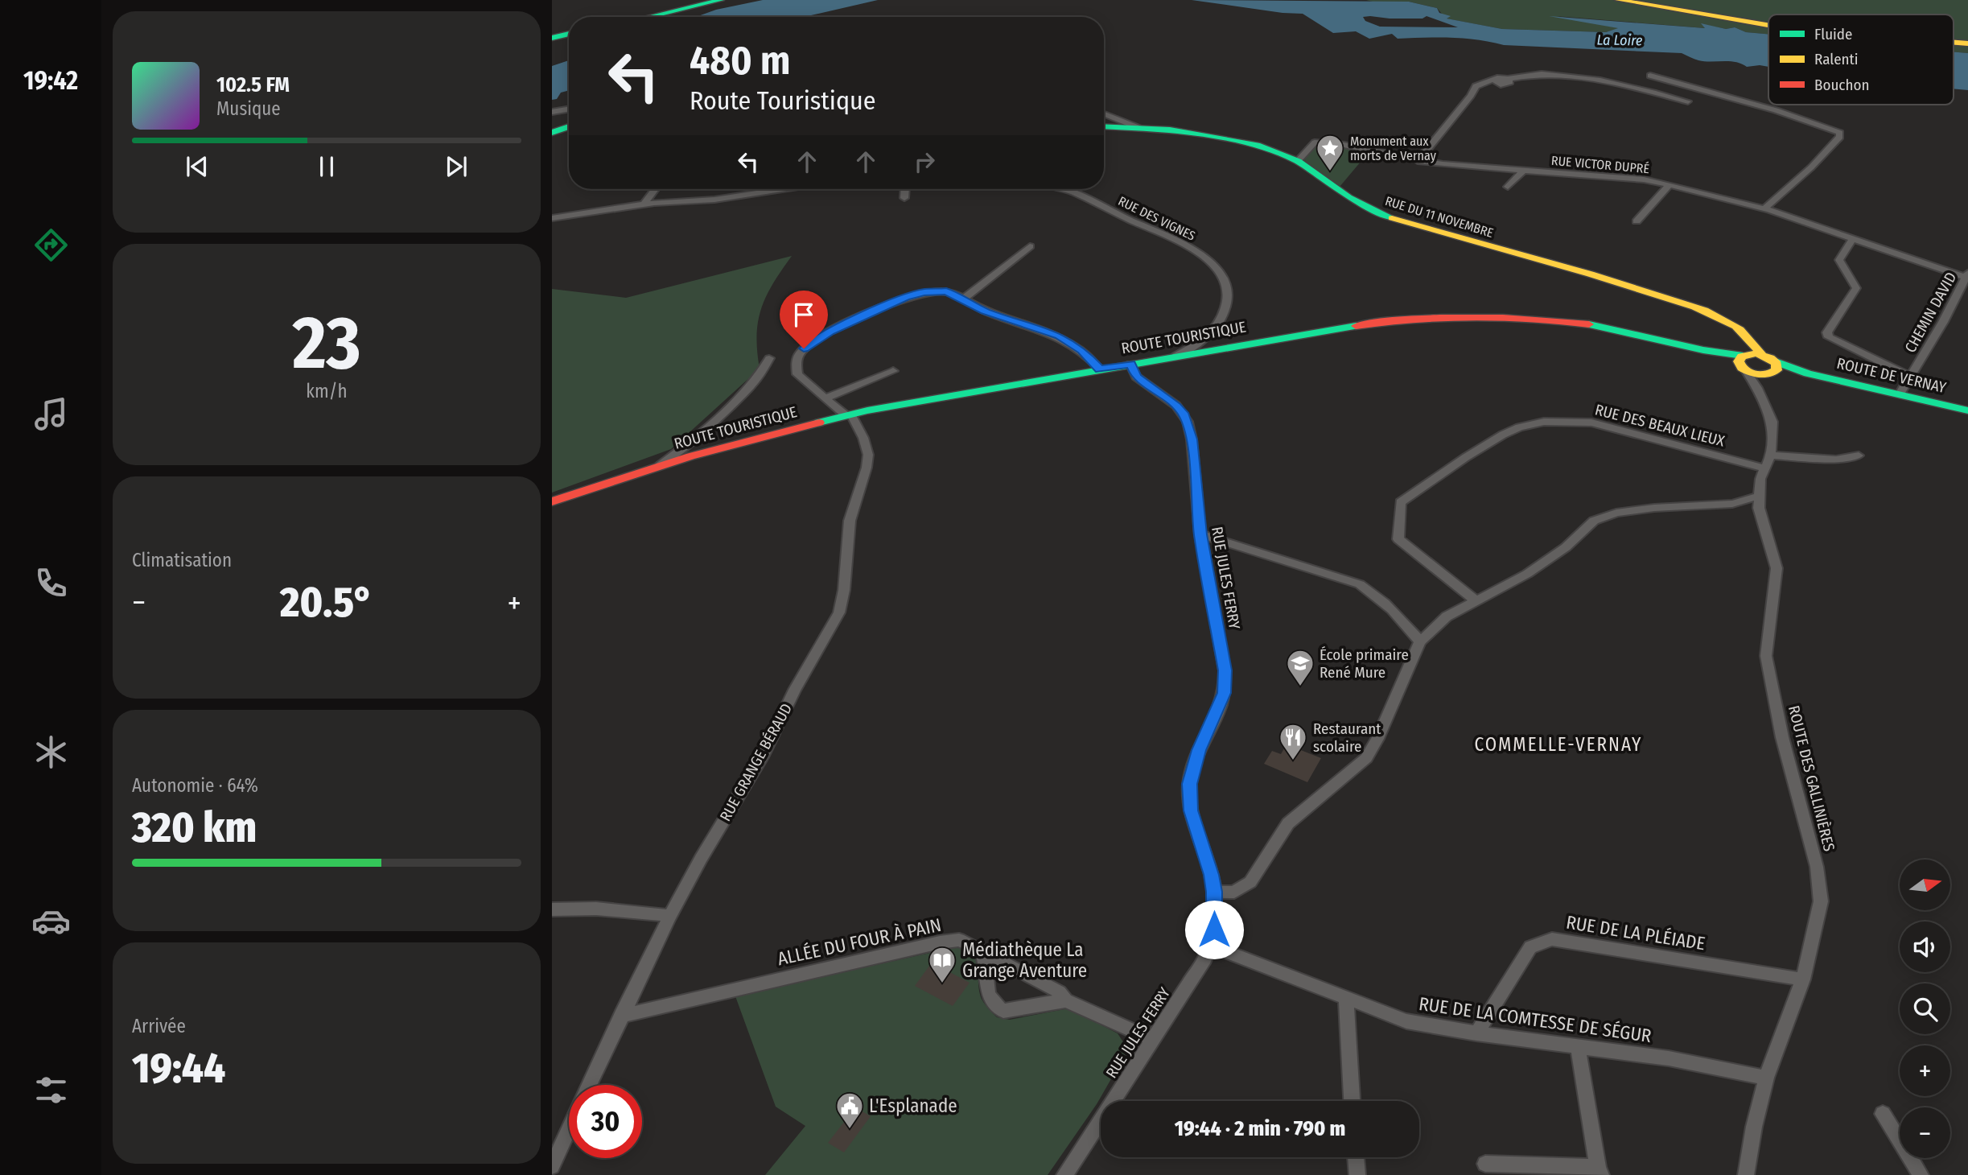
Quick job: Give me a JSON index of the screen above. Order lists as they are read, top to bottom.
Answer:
{
  "streets": {
    "street": [
      "RUE VICTOR DUPRÉ",
      "RUE DU 11 NOVEMBRE",
      "RUE DES VIGNES",
      "CHEMIN DAVID",
      "ROUTE TOURISTIQUE",
      "ROUTE DE VERNAY",
      "RUE DES BEAUX LIEUX",
      "RUE JULES FERRY",
      "RUE GRANGE BÉRAUD",
      "ROUTE DES GALLINIÈRES",
      "RUE DE LA PLÉIADE",
      "ALLÉE DU FOUR À PAIN",
      "RUE DE LA COMTESSE DE SÉGUR"
    ]
  },
  "crossings": [
    ["RUE VICTOR DUPRÉ", "RUE DU 11 NOVEMBRE"],
    ["RUE VICTOR DUPRÉ", "CHEMIN DAVID"],
    ["RUE DU 11 NOVEMBRE", "ROUTE DE VERNAY"],
    ["RUE DES VIGNES", "ROUTE TOURISTIQUE"],
    ["CHEMIN DAVID", "ROUTE DE VERNAY"],
    ["ROUTE TOURISTIQUE", "ROUTE DE VERNAY"],
    ["ROUTE TOURISTIQUE", "RUE JULES FERRY"],
    ["ROUTE TOURISTIQUE", "RUE GRANGE BÉRAUD"],
    ["ROUTE TOURISTIQUE", "ROUTE DES GALLINIÈRES"],
    ["ROUTE DE VERNAY", "ROUTE DES GALLINIÈRES"],
    ["RUE DES BEAUX LIEUX", "ROUTE DES GALLINIÈRES"],
    ["RUE JULES FERRY", "RUE DE LA COMTESSE DE SÉGUR"],
    ["RUE GRANGE BÉRAUD", "ALLÉE DU FOUR À PAIN"],
    ["ROUTE DES GALLINIÈRES", "RUE DE LA PLÉIADE"],
    ["ROUTE DES GALLINIÈRES", "RUE DE LA COMTESSE DE SÉGUR"],
    ["RUE DE LA PLÉIADE", "RUE DE LA COMTESSE DE SÉGUR"]
  ],
  "districts": ["COMMELLE-VERNAY"],
  "water": ["La Loire"],
  "places": {
    "place": ["Monument aux morts de Vernay"],
    "school or university": ["École primaire René Mure"],
    "restaurant": ["Restaurant scolaire"],
    "library": ["Médiathèque La Grange Aventure"],
    "public building": ["L'Esplanade"]
  },
  "legend": ["Fluide", "Ralenti", "Bouchon"],
  "north": "right",
  "page": {
    "tabs": "19:42",
    "turn": ["480 m", "Route Touristique"],
    "song": ["102.5 FM", "Musique"],
    "tile": [
      ["23", "km/h"],
      "Climatisation",
      ["Autonomie · 64%", "320 km"],
      ["Arrivée", "19:44"]
    ],
    "heat": ["−", "20.5°", "+"],
    "map_buttons": ["+", "−"],
    "limit": "30",
    "trip": "19:44 · 2 min · 790 m"
  }
}
